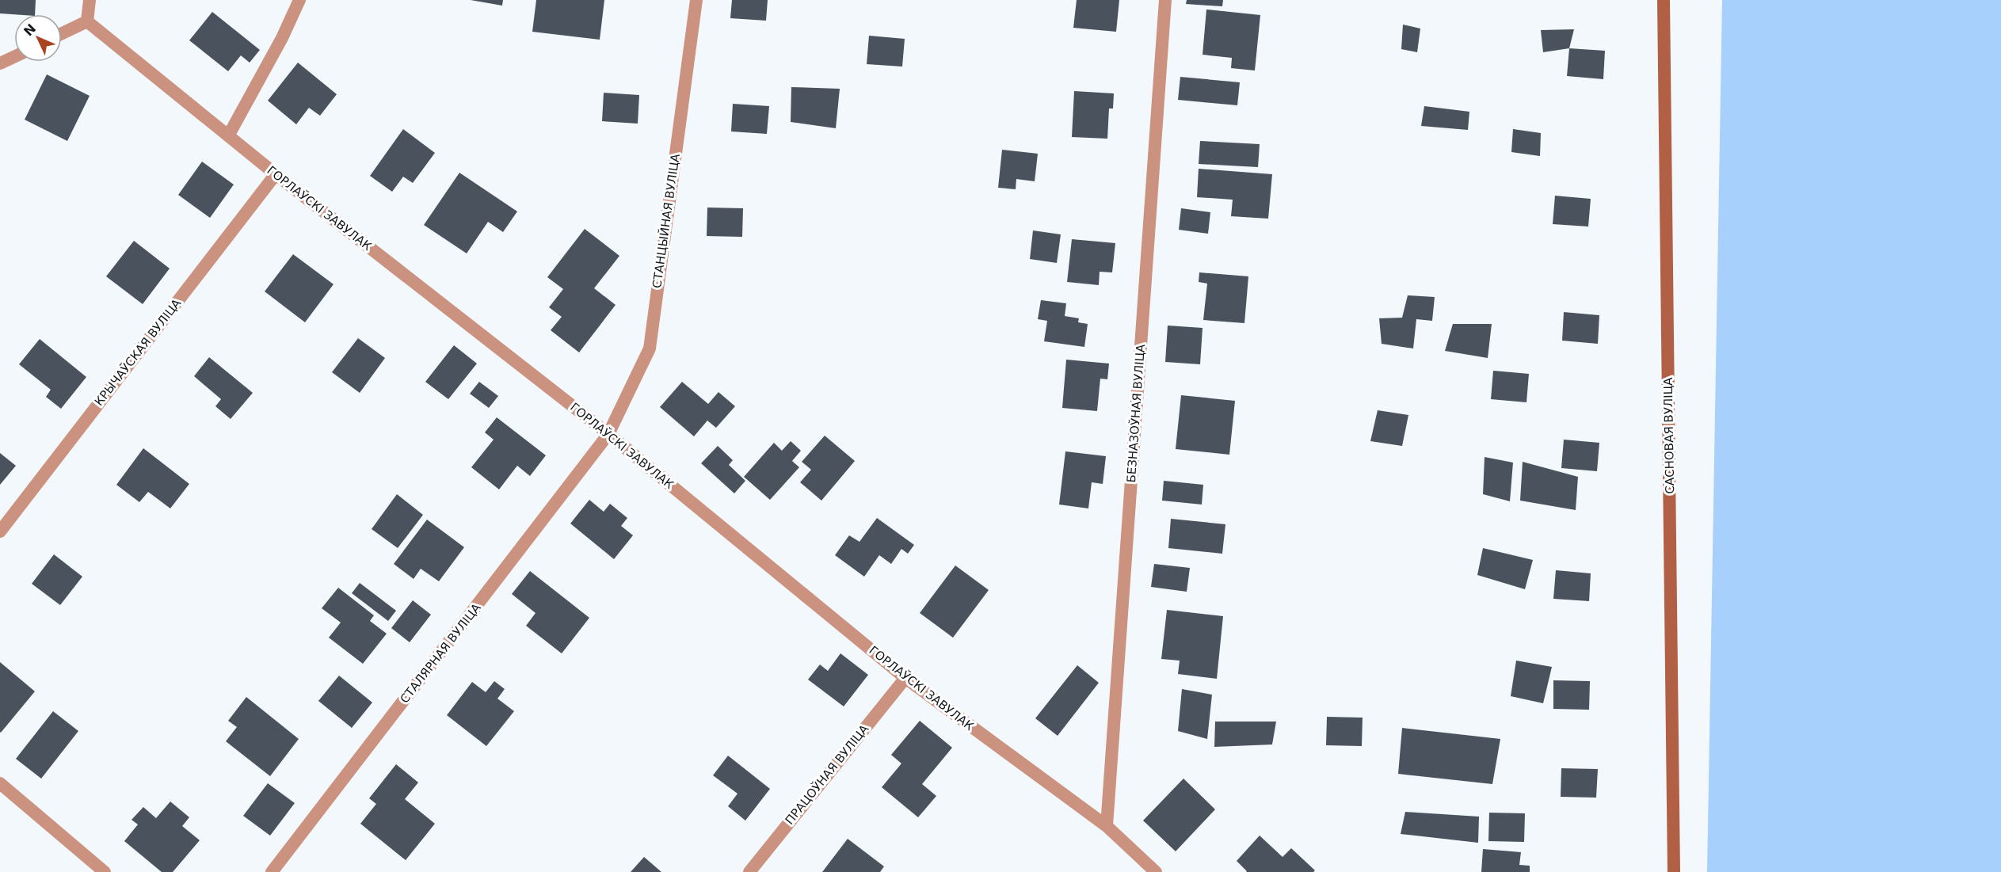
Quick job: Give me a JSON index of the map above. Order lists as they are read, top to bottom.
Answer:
{
  "streets": {
    "main road": ["САСНОВАЯ ВУЛІЦА"],
    "street": [
      "ГОРЛАЎСКІ ЗАВУЛАК",
      "СТАНЦЫЙНАЯ ВУЛІЦА",
      "КРЫЧАЎСКАЯ ВУЛІЦА",
      "БЕЗНАЗОЎНАЯ ВУЛІЦА",
      "СТАЛЯРНАЯ ВУЛІЦА",
      "ПРАЦОЎНАЯ ВУЛІЦА"
    ]
  },
  "crossings": [
    ["ГОРЛАЎСКІ ЗАВУЛАК", "СТАНЦЫЙНАЯ ВУЛІЦА"],
    ["ГОРЛАЎСКІ ЗАВУЛАК", "КРЫЧАЎСКАЯ ВУЛІЦА"],
    ["ГОРЛАЎСКІ ЗАВУЛАК", "БЕЗНАЗОЎНАЯ ВУЛІЦА"],
    ["ГОРЛАЎСКІ ЗАВУЛАК", "СТАЛЯРНАЯ ВУЛІЦА"],
    ["ГОРЛАЎСКІ ЗАВУЛАК", "ПРАЦОЎНАЯ ВУЛІЦА"],
    ["СТАНЦЫЙНАЯ ВУЛІЦА", "СТАЛЯРНАЯ ВУЛІЦА"]
  ],
  "north": "top left"
}
